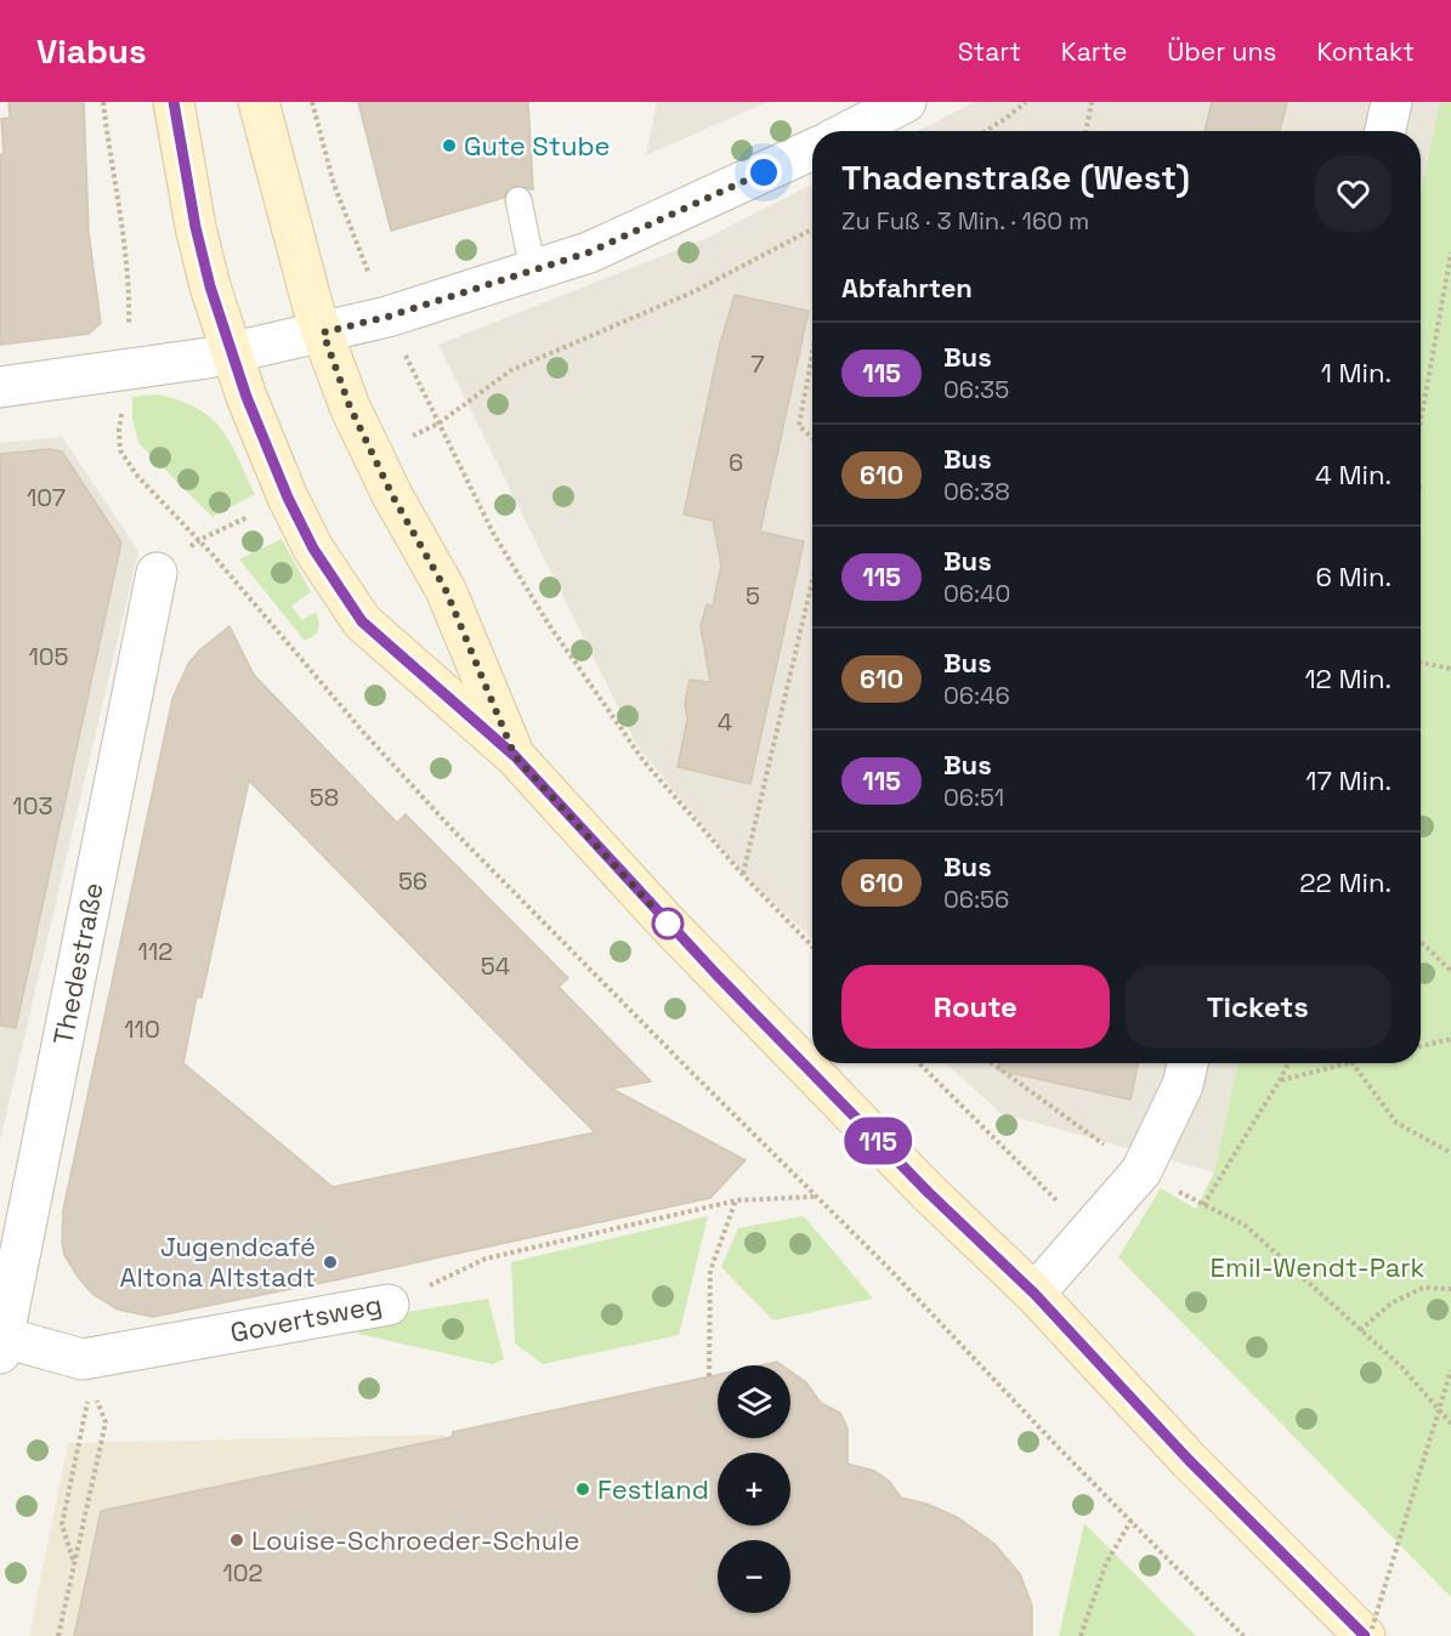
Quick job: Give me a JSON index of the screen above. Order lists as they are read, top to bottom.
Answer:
{
  "streets": {
    "street": ["Thedestraße", "Govertsweg"]
  },
  "crossings": [
    ["Thedestraße", "Govertsweg"]
  ],
  "parks": ["Emil-Wendt-Park"],
  "places": [
    "Gute Stube",
    "Jugendcafé Altona Altstadt",
    "Festland",
    "Louise-Schroeder-Schule"
  ],
  "lines": ["bus line 115"],
  "house_numbers": [
    "7",
    "6",
    "107",
    "5",
    "105",
    "4",
    "58",
    "103",
    "56",
    "112",
    "54",
    "110",
    "102"
  ],
  "page": {
    "header": "Viabus",
    "nav": [
      "Start",
      "Karte",
      "Über uns",
      "Kontakt"
    ],
    "on_map": "115",
    "heading": [
      ["Thadenstraße (West)", "Zu Fuß · 3 Min. · 160 m"],
      "Abfahrten"
    ],
    "list": [
      {
        "mark": "115",
        "name": "Bus",
        "note": "06:35",
        "value": "1 Min."
      },
      {
        "mark": "610",
        "name": "Bus",
        "note": "06:38",
        "value": "4 Min."
      },
      {
        "mark": "115",
        "name": "Bus",
        "note": "06:40",
        "value": "6 Min."
      },
      {
        "mark": "610",
        "name": "Bus",
        "note": "06:46",
        "value": "12 Min."
      },
      {
        "mark": "115",
        "name": "Bus",
        "note": "06:51",
        "value": "17 Min."
      },
      {
        "mark": "610",
        "name": "Bus",
        "note": "06:56",
        "value": "22 Min."
      }
    ],
    "buttons": ["Route", "Tickets"],
    "map_buttons": ["+", "−"]
  }
}
